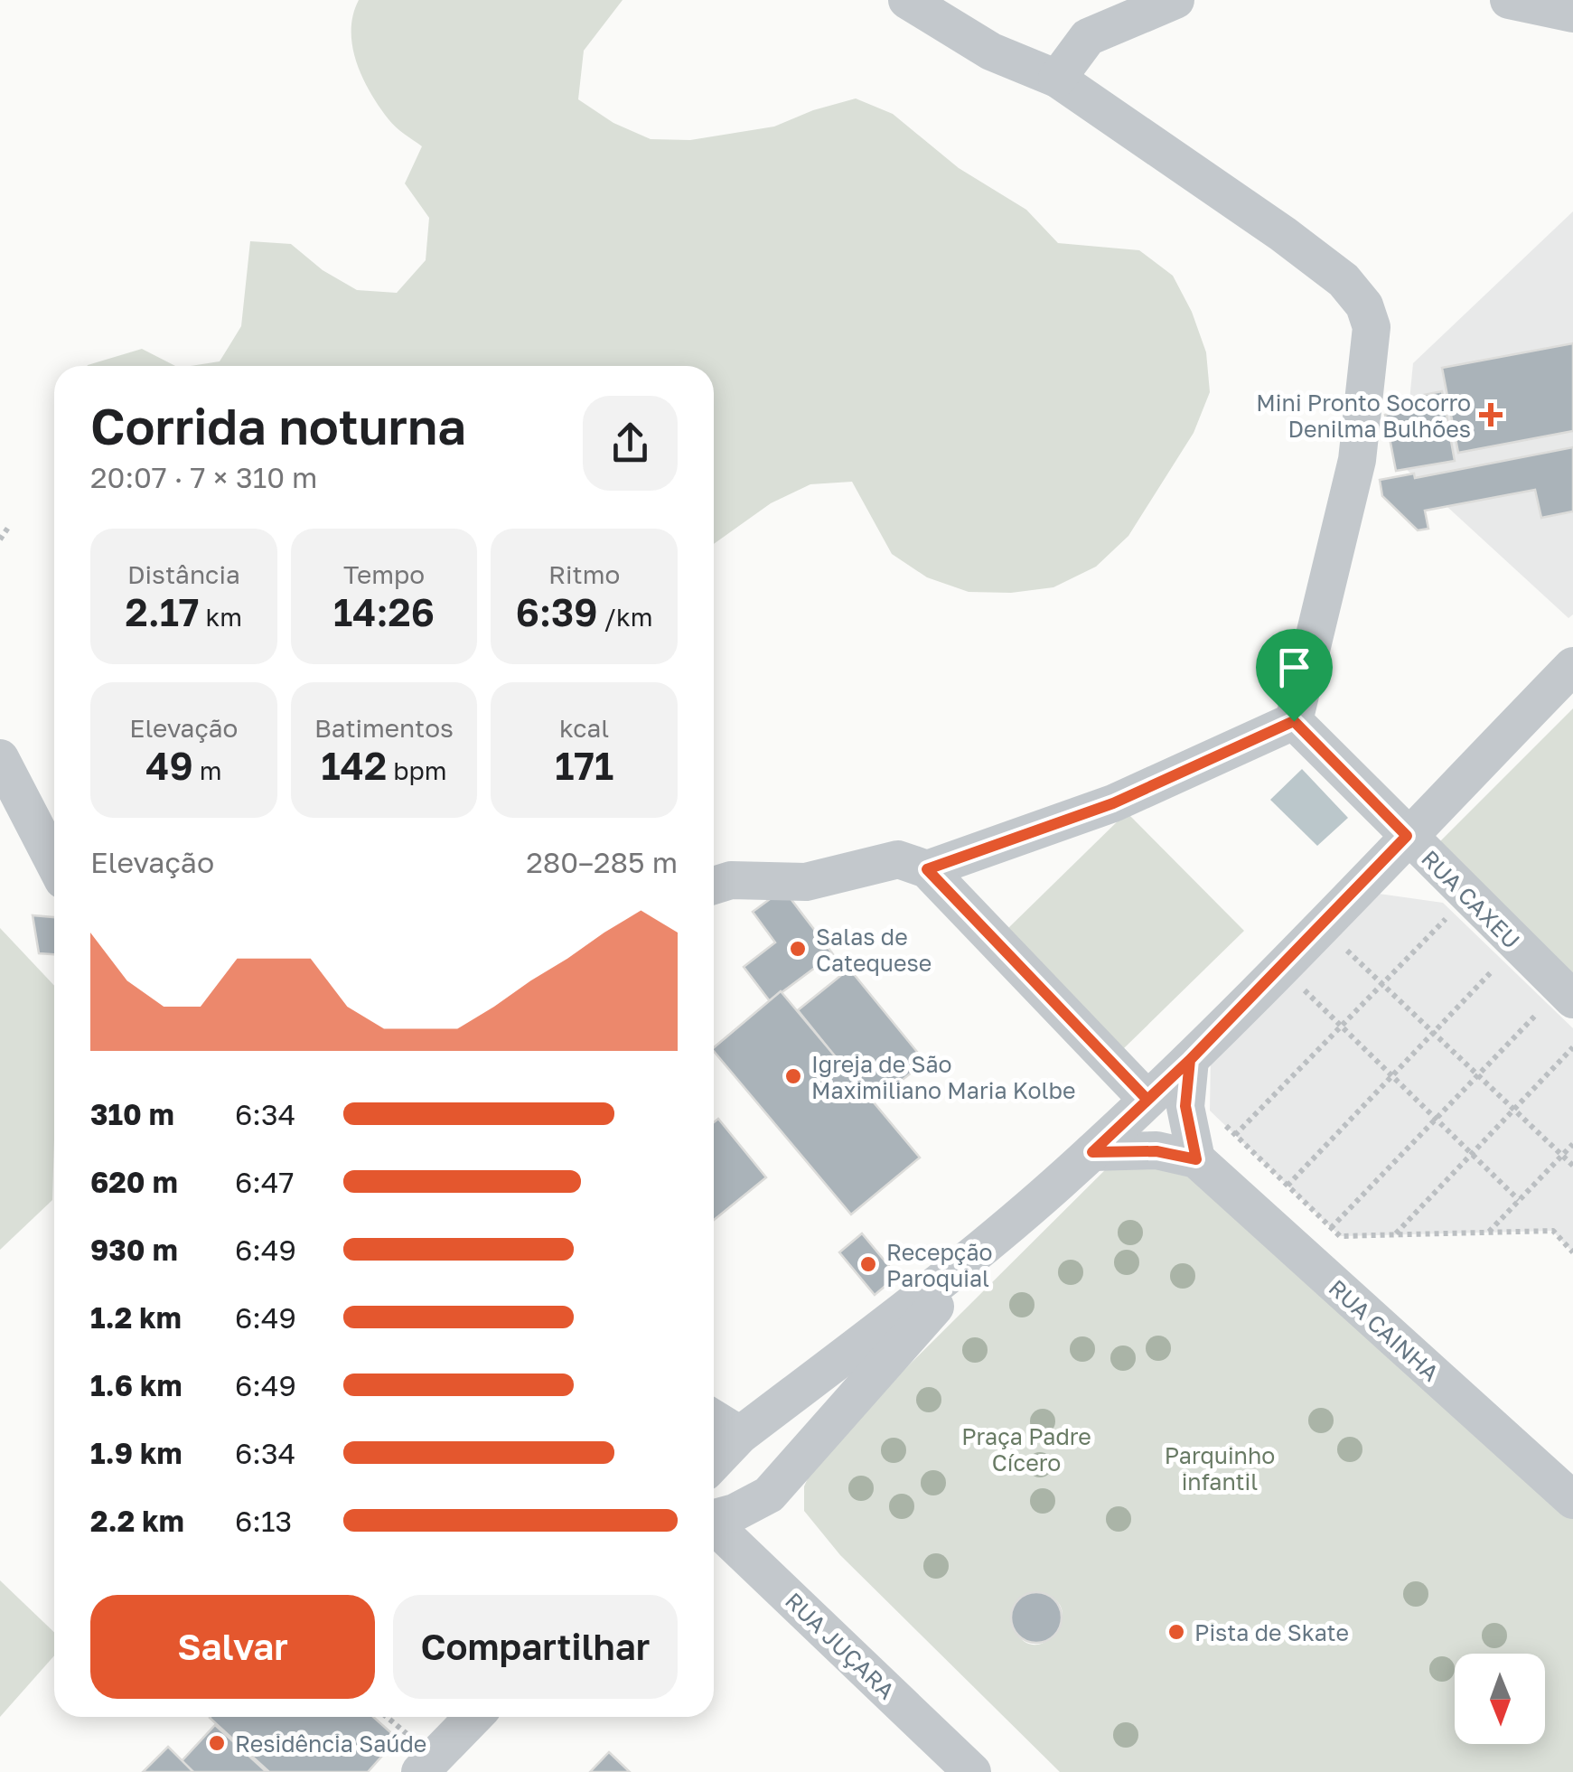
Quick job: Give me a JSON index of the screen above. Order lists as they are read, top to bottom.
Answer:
{
  "streets": {
    "street": ["RUA CAXEU", "RUA CAINHA", "RUA JUÇARA"]
  },
  "parks": ["Praça Padre Cícero", "Parquinho infantil"],
  "places": {
    "health": ["Mini Pronto Socorro Denilma Bulhões"],
    "other": [
      "Salas de Catequese",
      "Igreja de São Maximiliano Maria Kolbe",
      "Recepção Paroquial",
      "Pista de Skate",
      "Residência Saúde"
    ]
  },
  "north": "bottom",
  "page": {
    "heading": ["Corrida noturna", "20:07 · 7 × 310 m"],
    "stats": [
      ["Distância", "2.17 km"],
      ["Tempo", "14:26"],
      ["Ritmo", "6:39 /km"],
      ["Elevação", "49 m"],
      ["Batimentos", "142 bpm"],
      ["kcal", "171"]
    ],
    "chart": ["Elevação", "280–285 m"],
    "list": [
      {
        "name": "310 m",
        "note": "6:34"
      },
      {
        "name": "620 m",
        "note": "6:47"
      },
      {
        "name": "930 m",
        "note": "6:49"
      },
      {
        "name": "1.2 km",
        "note": "6:49"
      },
      {
        "name": "1.6 km",
        "note": "6:49"
      },
      {
        "name": "1.9 km",
        "note": "6:34"
      },
      {
        "name": "2.2 km",
        "note": "6:13"
      }
    ],
    "buttons": ["Salvar", "Compartilhar"]
  }
}
